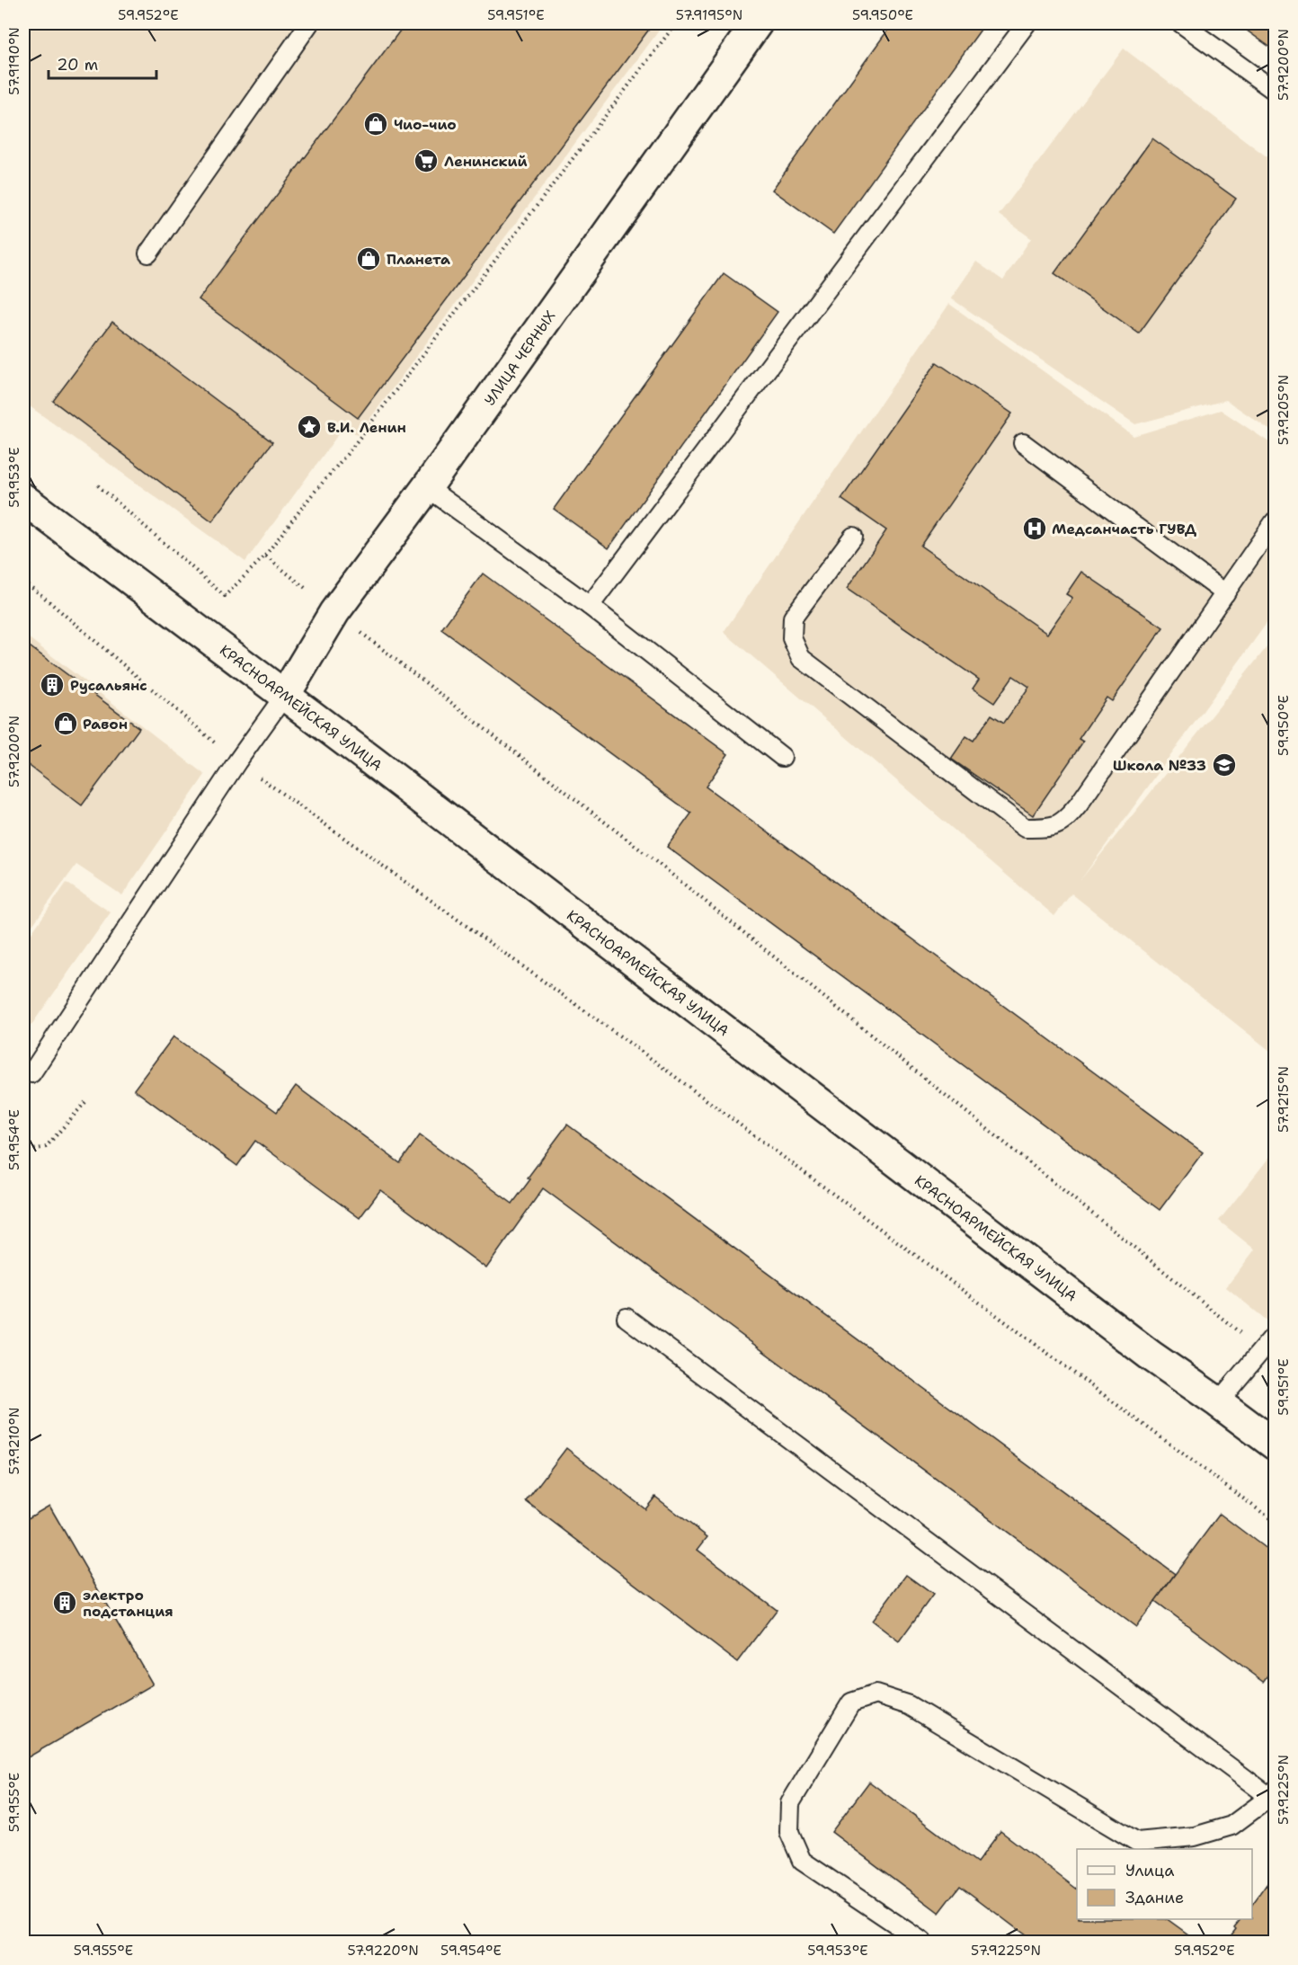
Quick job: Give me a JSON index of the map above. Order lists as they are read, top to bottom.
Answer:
{
  "streets": {
    "street": ["УЛИЦА ЧЕРНЫХ", "КРАСНОАРМЕЙСКАЯ УЛИЦА"]
  },
  "crossings": [
    ["УЛИЦА ЧЕРНЫХ", "КРАСНОАРМЕЙСКАЯ УЛИЦА"]
  ],
  "places": {
    "shop": ["Чио-чио", "Планета", "Равон"],
    "supermarket": ["Ленинский"],
    "place": ["В.И. Ленин"],
    "hospital": ["Медсанчасть ГУВД"],
    "building": ["Русальянс", "электро подстанция"],
    "school or university": ["Школа №33"]
  },
  "legend": ["Улица", "Здание"],
  "scale_bar": "20 m",
  "coordinates": [
    "59.952°E",
    "59.951°E",
    "57.9195°N",
    "59.950°E",
    "57.9190°N",
    "57.9200°N",
    "57.9205°N",
    "59.953°E",
    "57.9215°N",
    "59.954°E",
    "57.9210°N",
    "57.9225°N",
    "59.955°E",
    "57.9220°N"
  ]
}
